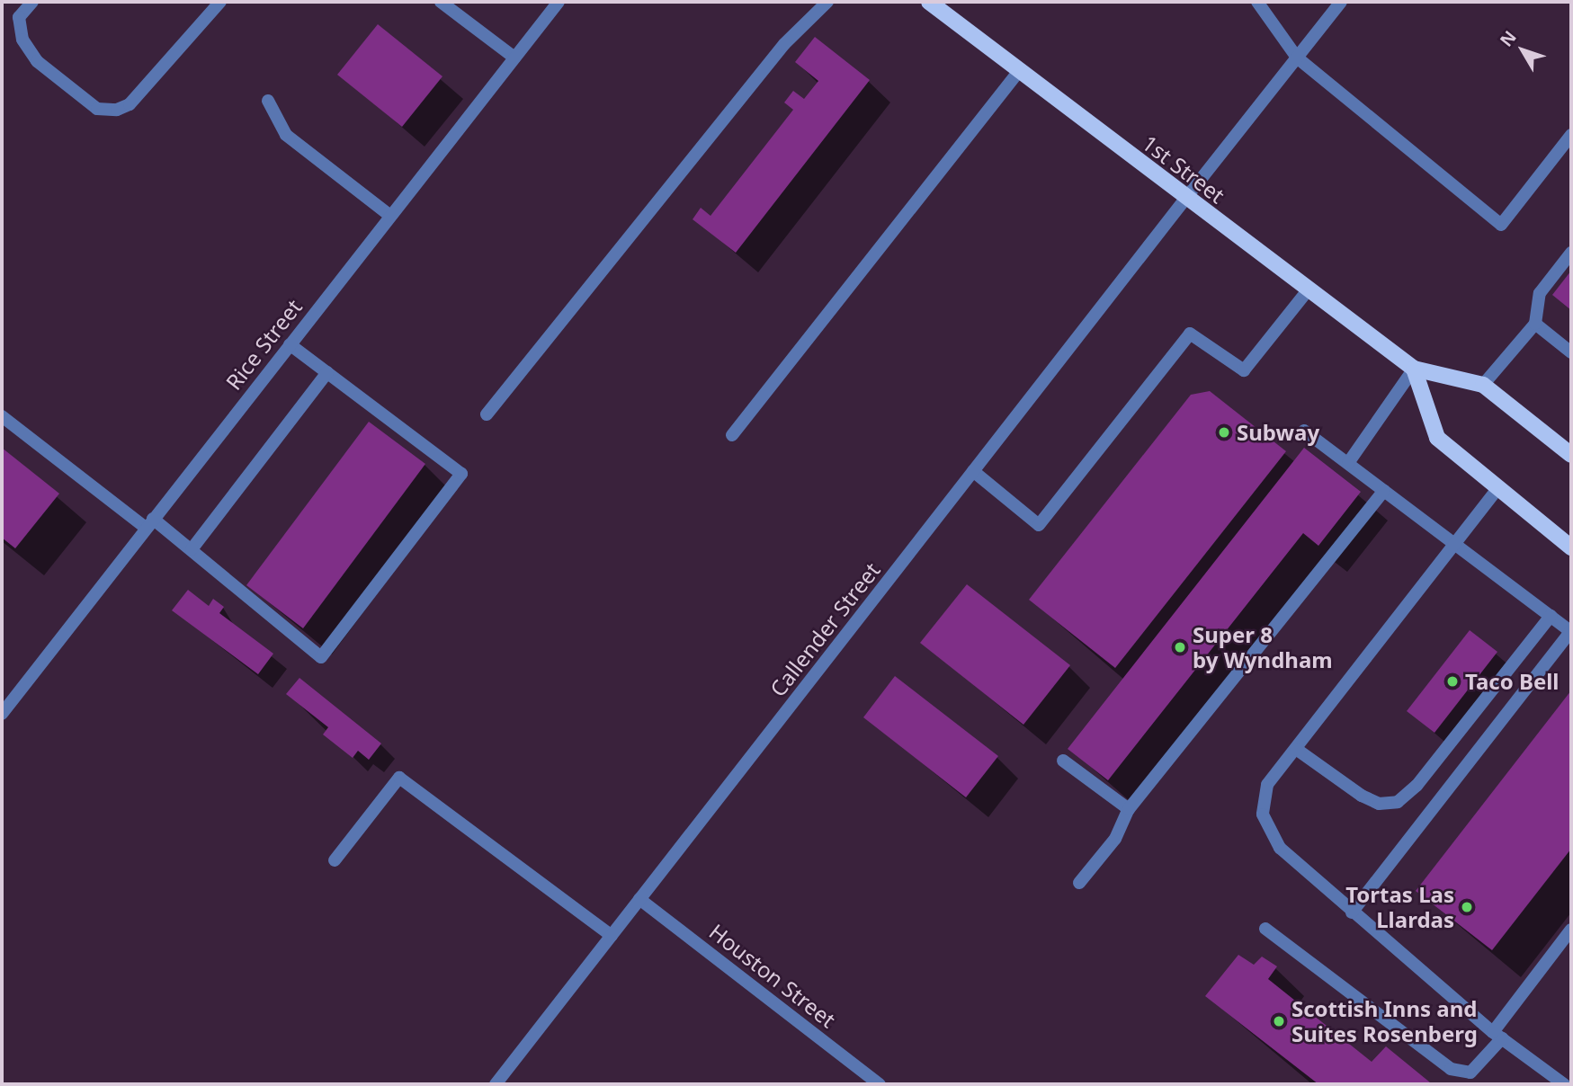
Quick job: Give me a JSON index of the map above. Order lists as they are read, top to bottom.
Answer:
{
  "streets": {
    "main road": ["1st Street"],
    "street": ["Rice Street", "Callender Street", "Houston Street"]
  },
  "crossings": [
    ["1st Street", "Callender Street"],
    ["Callender Street", "Houston Street"]
  ],
  "places": [
    "Subway",
    "Super 8 by Wyndham",
    "Taco Bell",
    "Tortas Las Llardas",
    "Scottish Inns and Suites Rosenberg"
  ],
  "north": "top left"
}
